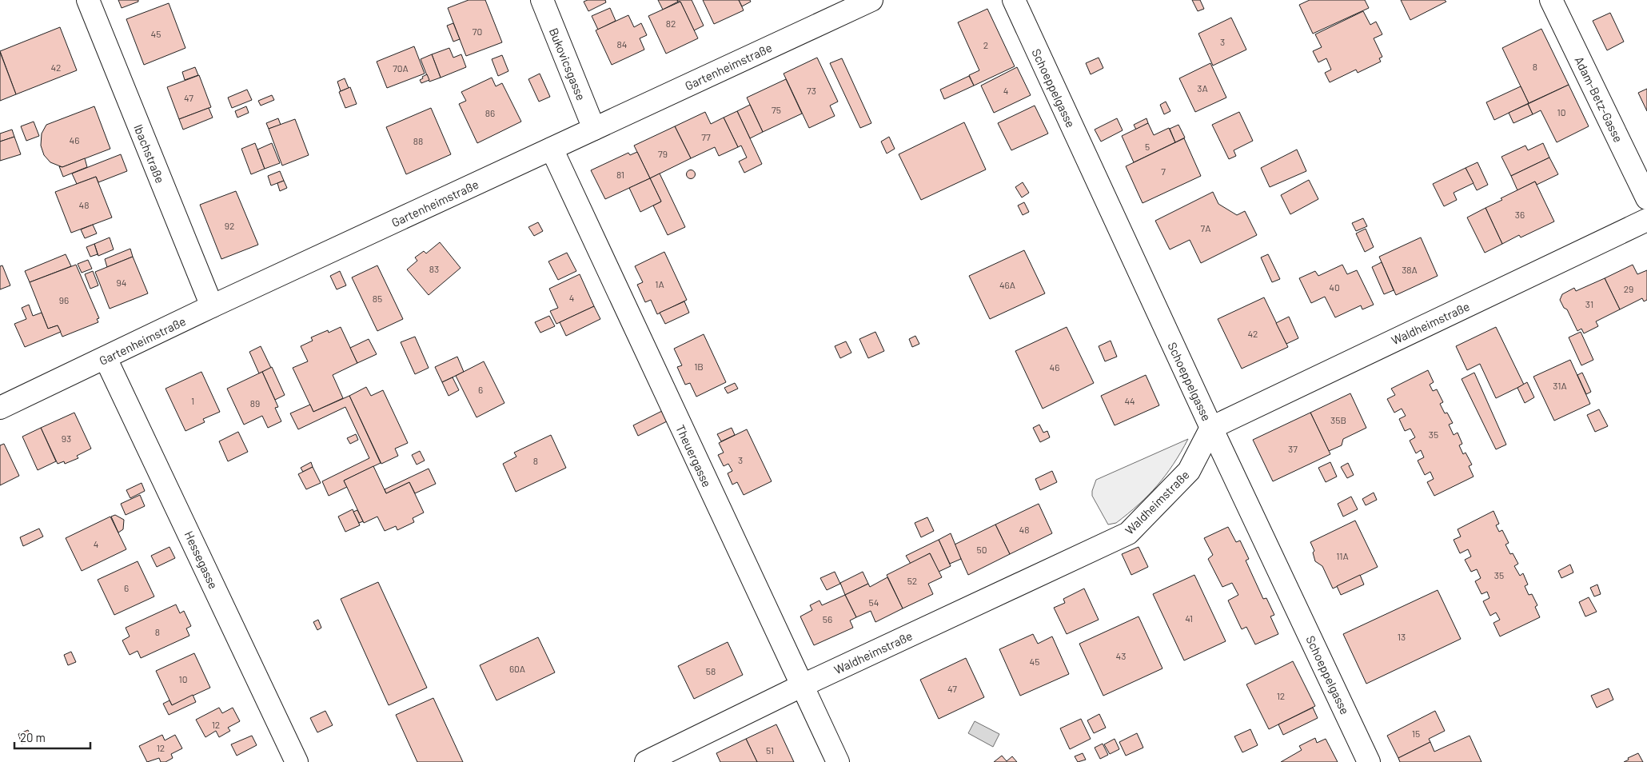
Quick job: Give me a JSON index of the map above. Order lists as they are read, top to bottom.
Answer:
{
  "streets": {
    "street": [
      "Bukovicsgasse",
      "Gartenheimstraße",
      "Schoeppelgasse",
      "Adam-Betz-Gasse",
      "Ibachstraße",
      "Waldheimstraße",
      "Theuergasse",
      "Hessegasse"
    ]
  },
  "crossings": [
    ["Bukovicsgasse", "Gartenheimstraße"],
    ["Gartenheimstraße", "Ibachstraße"],
    ["Gartenheimstraße", "Theuergasse"],
    ["Gartenheimstraße", "Hessegasse"],
    ["Schoeppelgasse", "Waldheimstraße"],
    ["Waldheimstraße", "Theuergasse"]
  ],
  "house_numbers": [
    "82",
    "70",
    "45",
    "3",
    "84",
    "2",
    "8",
    "42",
    "70A",
    "3A",
    "73",
    "4",
    "47",
    "75",
    "10",
    "86",
    "77",
    "46",
    "88",
    "5",
    "79",
    "7",
    "81",
    "48",
    "36",
    "92",
    "7A",
    "83",
    "38A",
    "94",
    "1A",
    "46A",
    "40",
    "29",
    "4",
    "85",
    "96",
    "31",
    "42",
    "1B",
    "46",
    "31A",
    "6",
    "1",
    "44",
    "89",
    "35B",
    "35",
    "93",
    "37",
    "3",
    "8",
    "48",
    "4",
    "50",
    "11A",
    "35",
    "52",
    "6",
    "54",
    "41",
    "56",
    "8",
    "13",
    "43",
    "45",
    "60A",
    "58",
    "10",
    "47",
    "12",
    "12",
    "15",
    "12",
    "51"
  ],
  "scale_bar": "20 m"
}
